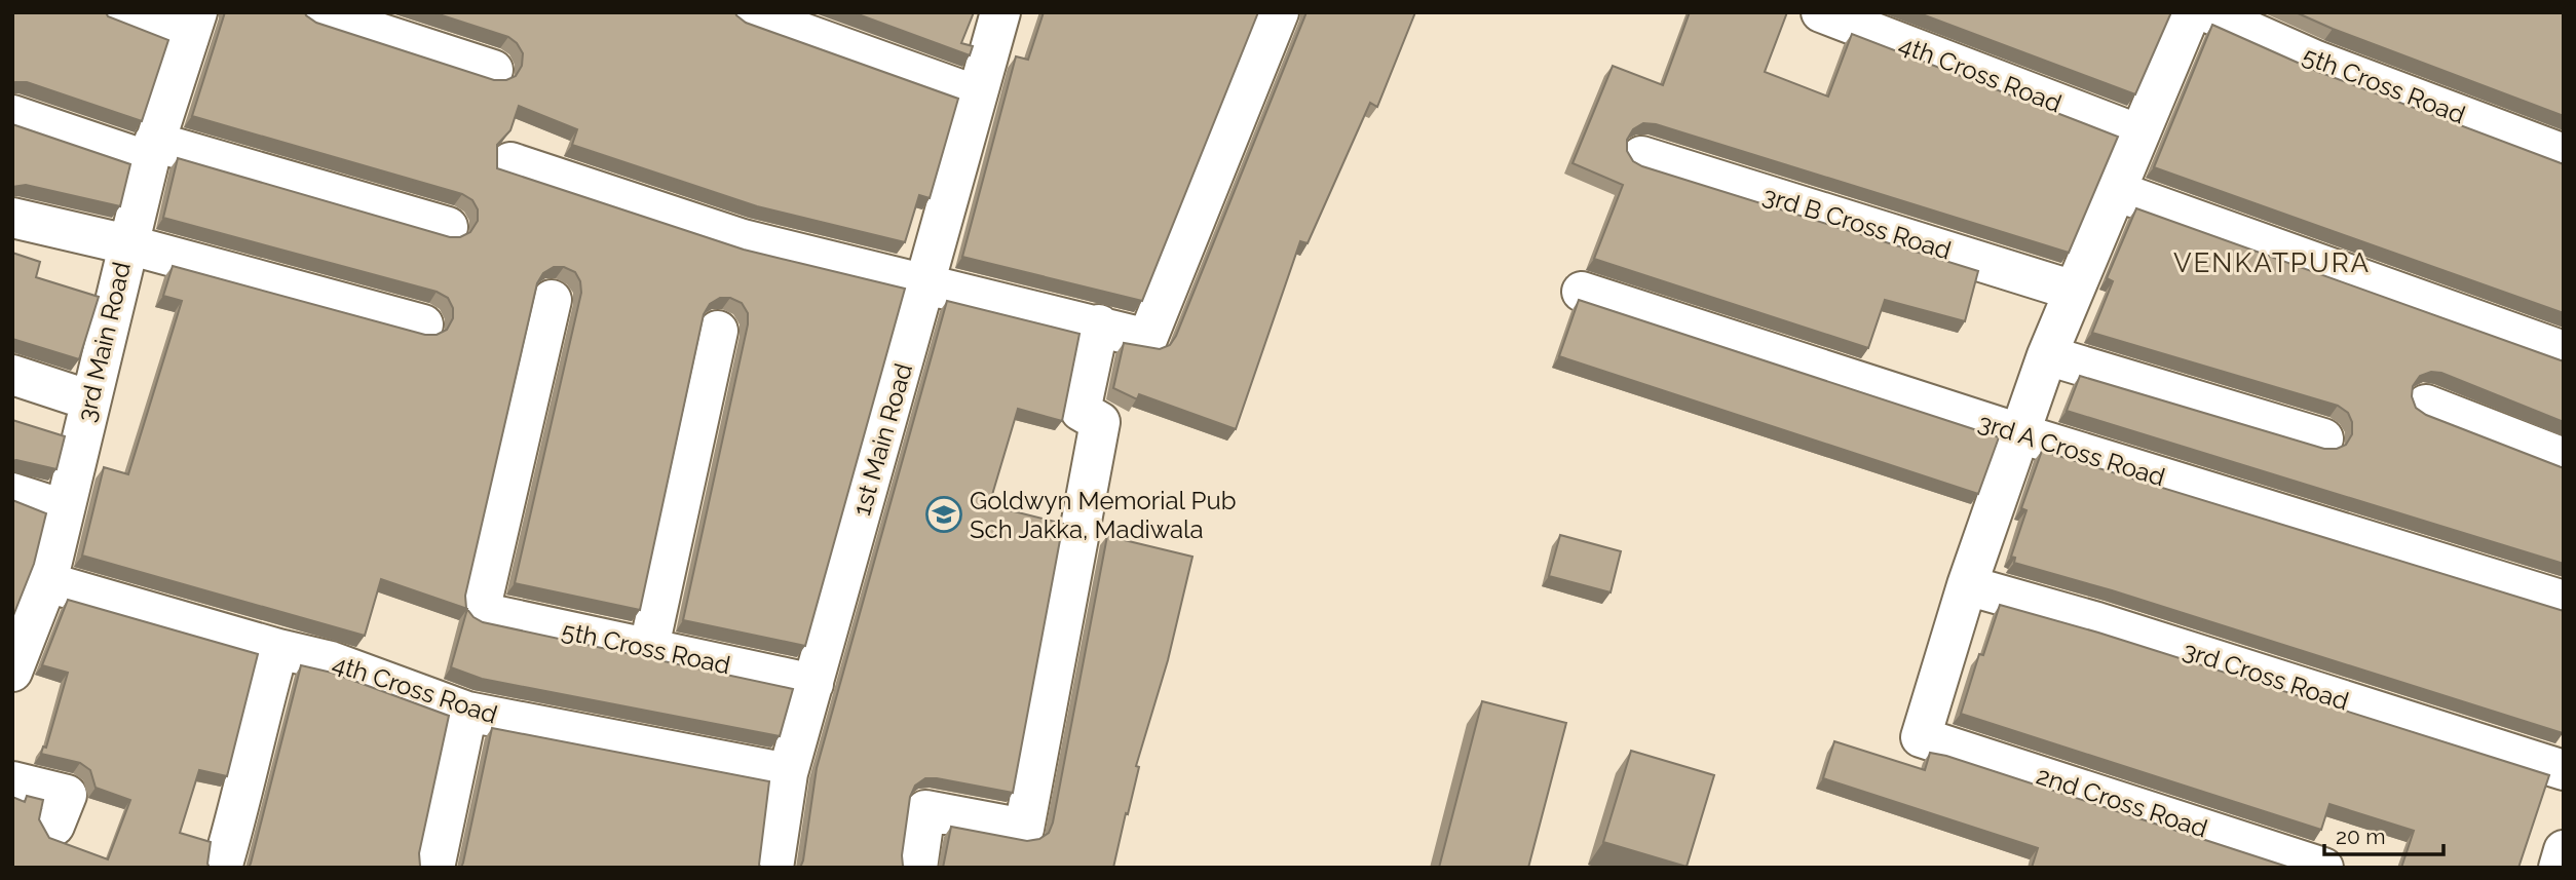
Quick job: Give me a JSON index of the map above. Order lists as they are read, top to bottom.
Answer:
{
  "streets": {
    "street": [
      "4th Cross Road",
      "5th Cross Road",
      "3rd B Cross Road",
      "3rd Main Road",
      "1st Main Road",
      "3rd A Cross Road",
      "3rd Cross Road",
      "2nd Cross Road"
    ]
  },
  "crossings": [
    ["4th Cross Road", "3rd Main Road"],
    ["4th Cross Road", "1st Main Road"],
    ["5th Cross Road", "1st Main Road"],
    ["3rd Cross Road", "2nd Cross Road"]
  ],
  "districts": ["VENKATPURA"],
  "places": {
    "school or university": ["Goldwyn Memorial Pub Sch Jakka, Madiwala"]
  },
  "scale_bar": "20 m"
}
